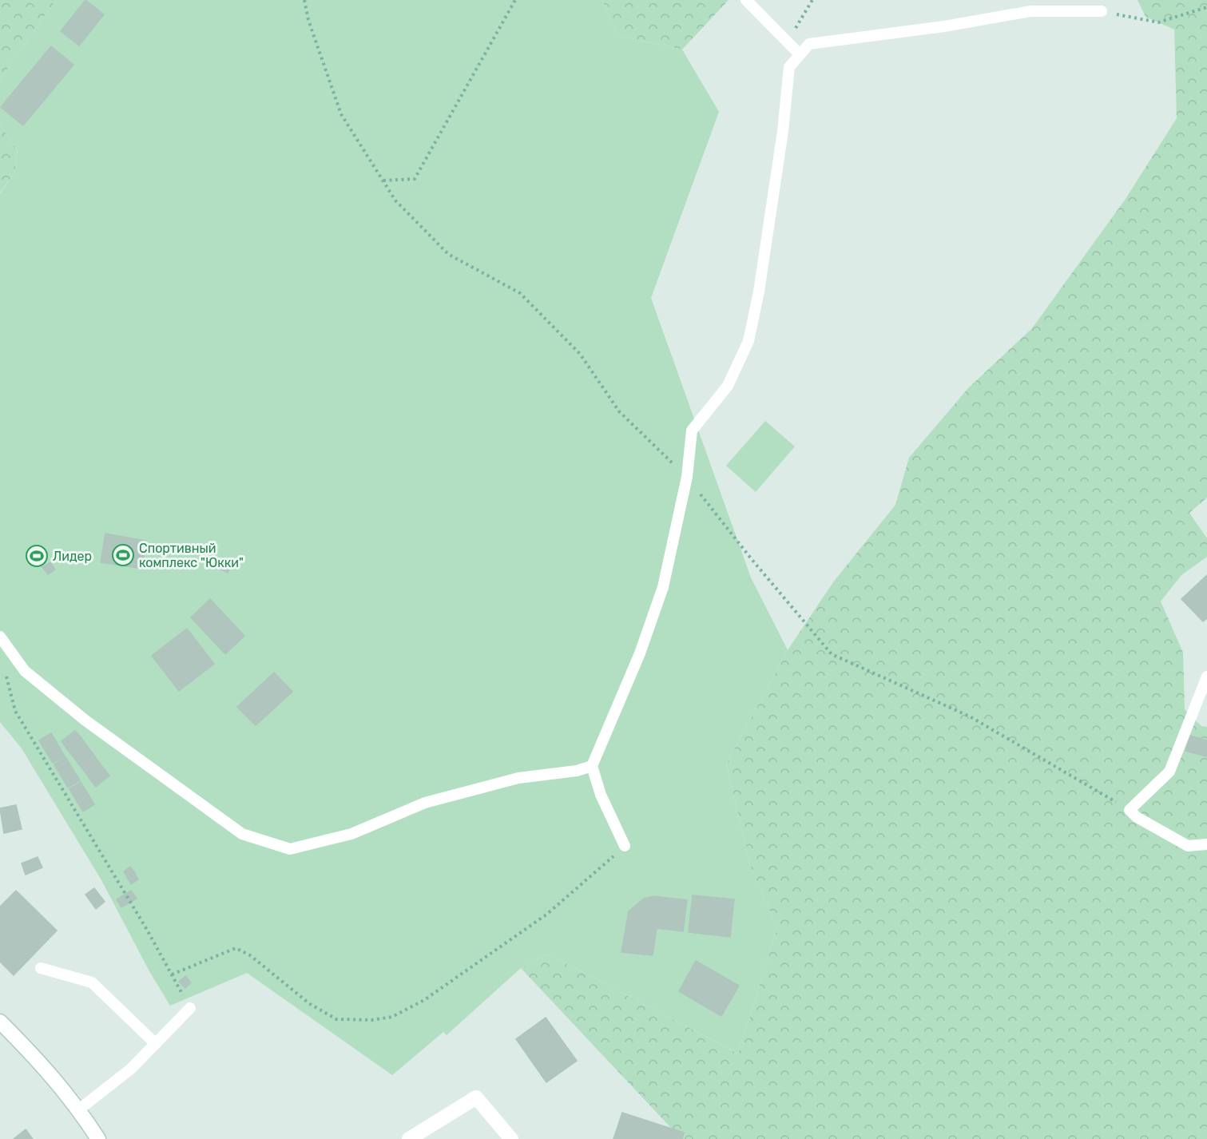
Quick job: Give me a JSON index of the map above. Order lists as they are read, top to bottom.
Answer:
{
  "places": {
    "sports": ["Спортивный комплекс \"Юкки\"", "Лидер"]
  }
}
